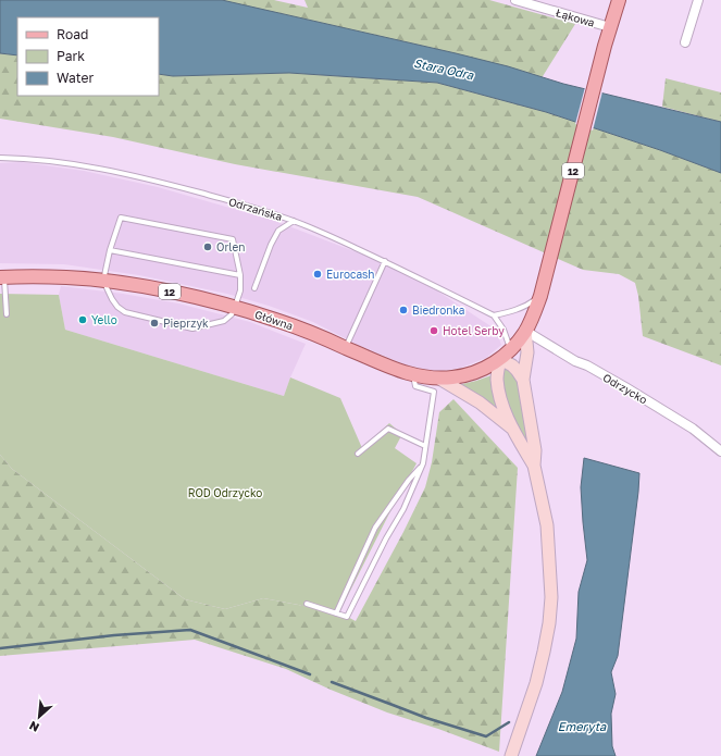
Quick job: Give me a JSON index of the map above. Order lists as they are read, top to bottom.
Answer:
{
  "streets": {
    "main road": ["12", "Główna"],
    "street": ["Łąkowa", "Odrzycko"],
    "lane": ["Odrzańska"]
  },
  "crossings": [
    ["Łąkowa", "12"],
    ["12", "Główna"],
    ["12", "Odrzycko"],
    ["Główna", "Odrzycko"]
  ],
  "water": ["Stara Odra", "Emeryta"],
  "parks": ["ROD Odrzycko"],
  "places": [
    "Orlen",
    "Eurocash",
    "Biedronka",
    "Yello",
    "Pieprzyk",
    "Hotel Serby"
  ],
  "legend": ["Road", "Park", "Water"],
  "north": "bottom left"
}
